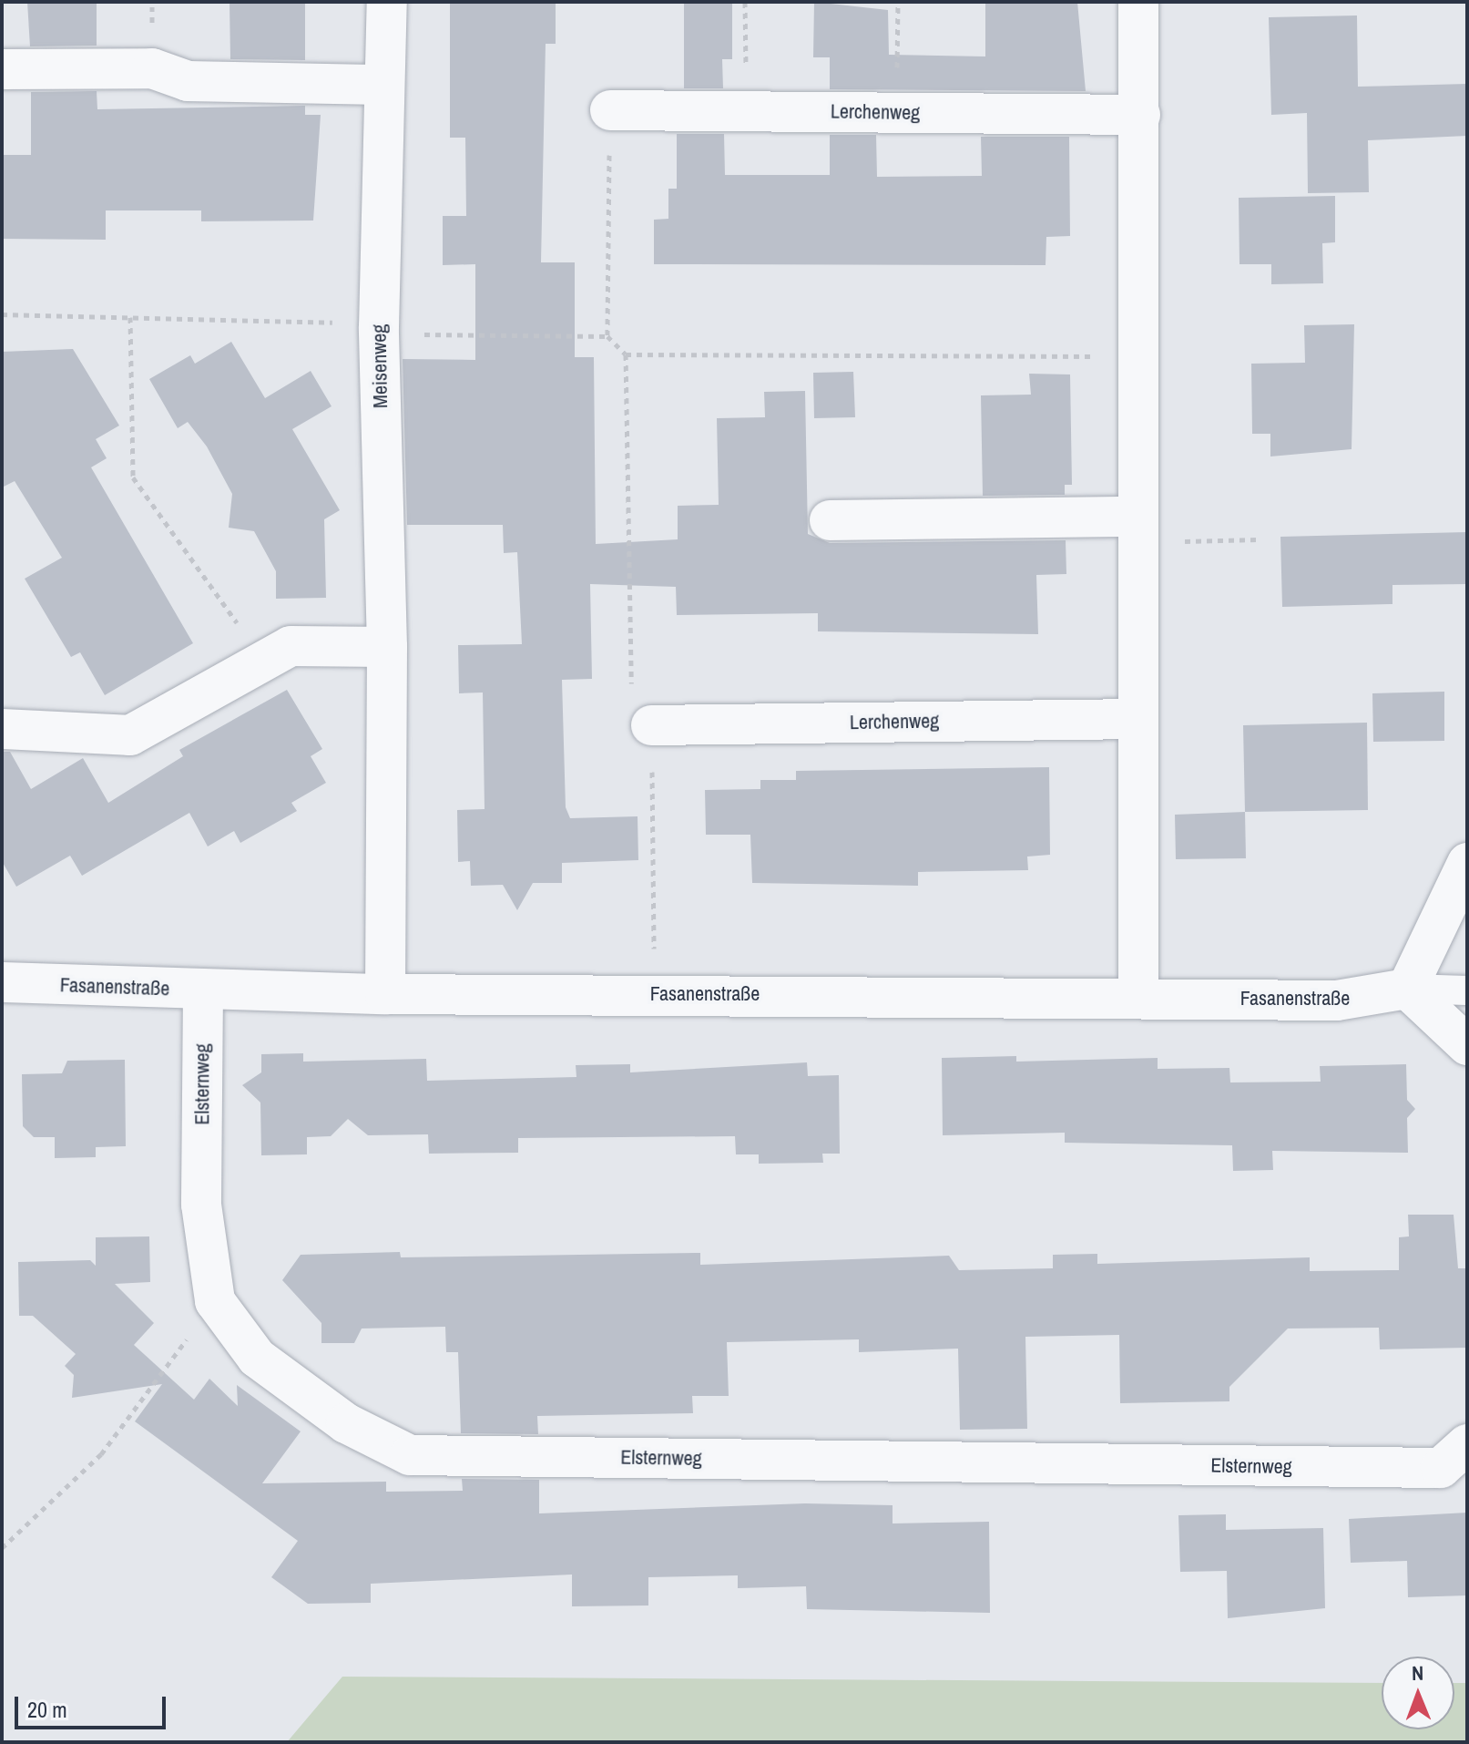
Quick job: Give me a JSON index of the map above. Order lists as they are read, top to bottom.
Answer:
{
  "streets": {
    "street": [
      "Lerchenweg",
      "Meisenweg",
      "Fasanenstraße",
      "Elsternweg"
    ]
  },
  "crossings": [
    ["Meisenweg", "Fasanenstraße"],
    ["Fasanenstraße", "Elsternweg"]
  ],
  "scale_bar": "20 m",
  "north": "top"
}
